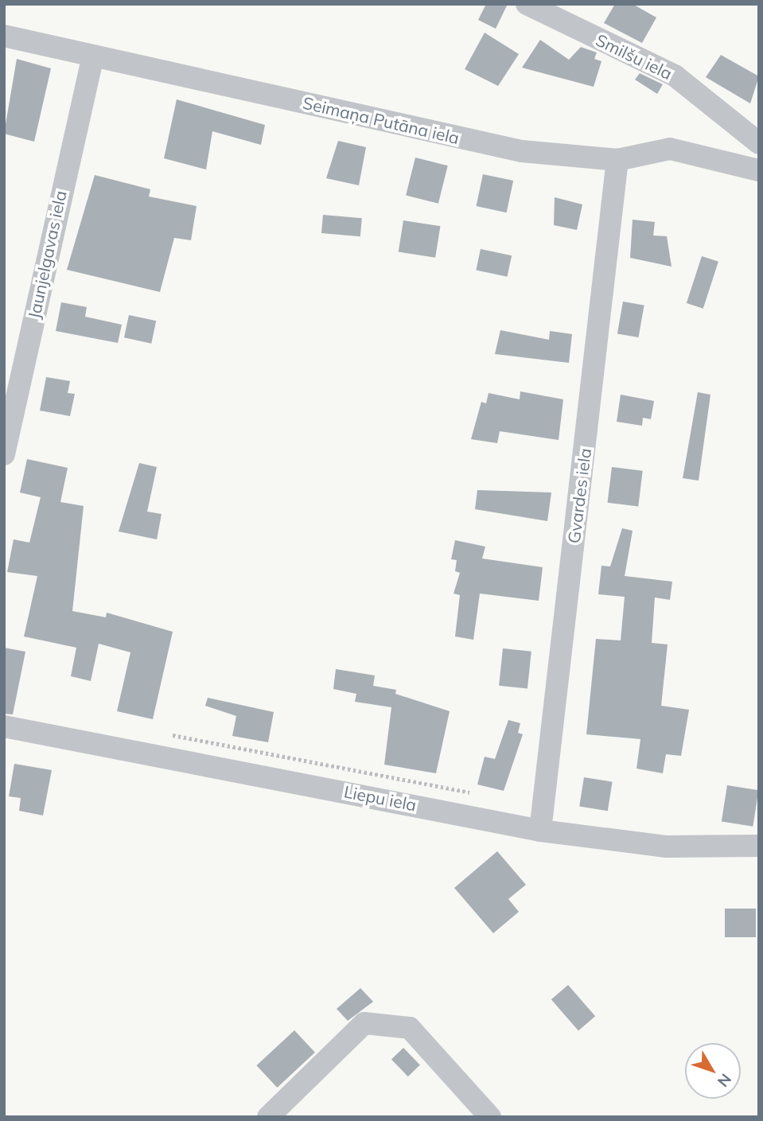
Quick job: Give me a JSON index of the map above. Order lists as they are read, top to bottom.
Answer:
{
  "streets": {
    "street": [
      "Smilšu iela",
      "Seimaņa Putāna iela",
      "Jaunjelgavas iela",
      "Gvardes iela",
      "Liepu iela"
    ]
  },
  "crossings": [
    ["Seimaņa Putāna iela", "Jaunjelgavas iela"],
    ["Seimaņa Putāna iela", "Gvardes iela"],
    ["Gvardes iela", "Liepu iela"]
  ],
  "north": "bottom right"
}
